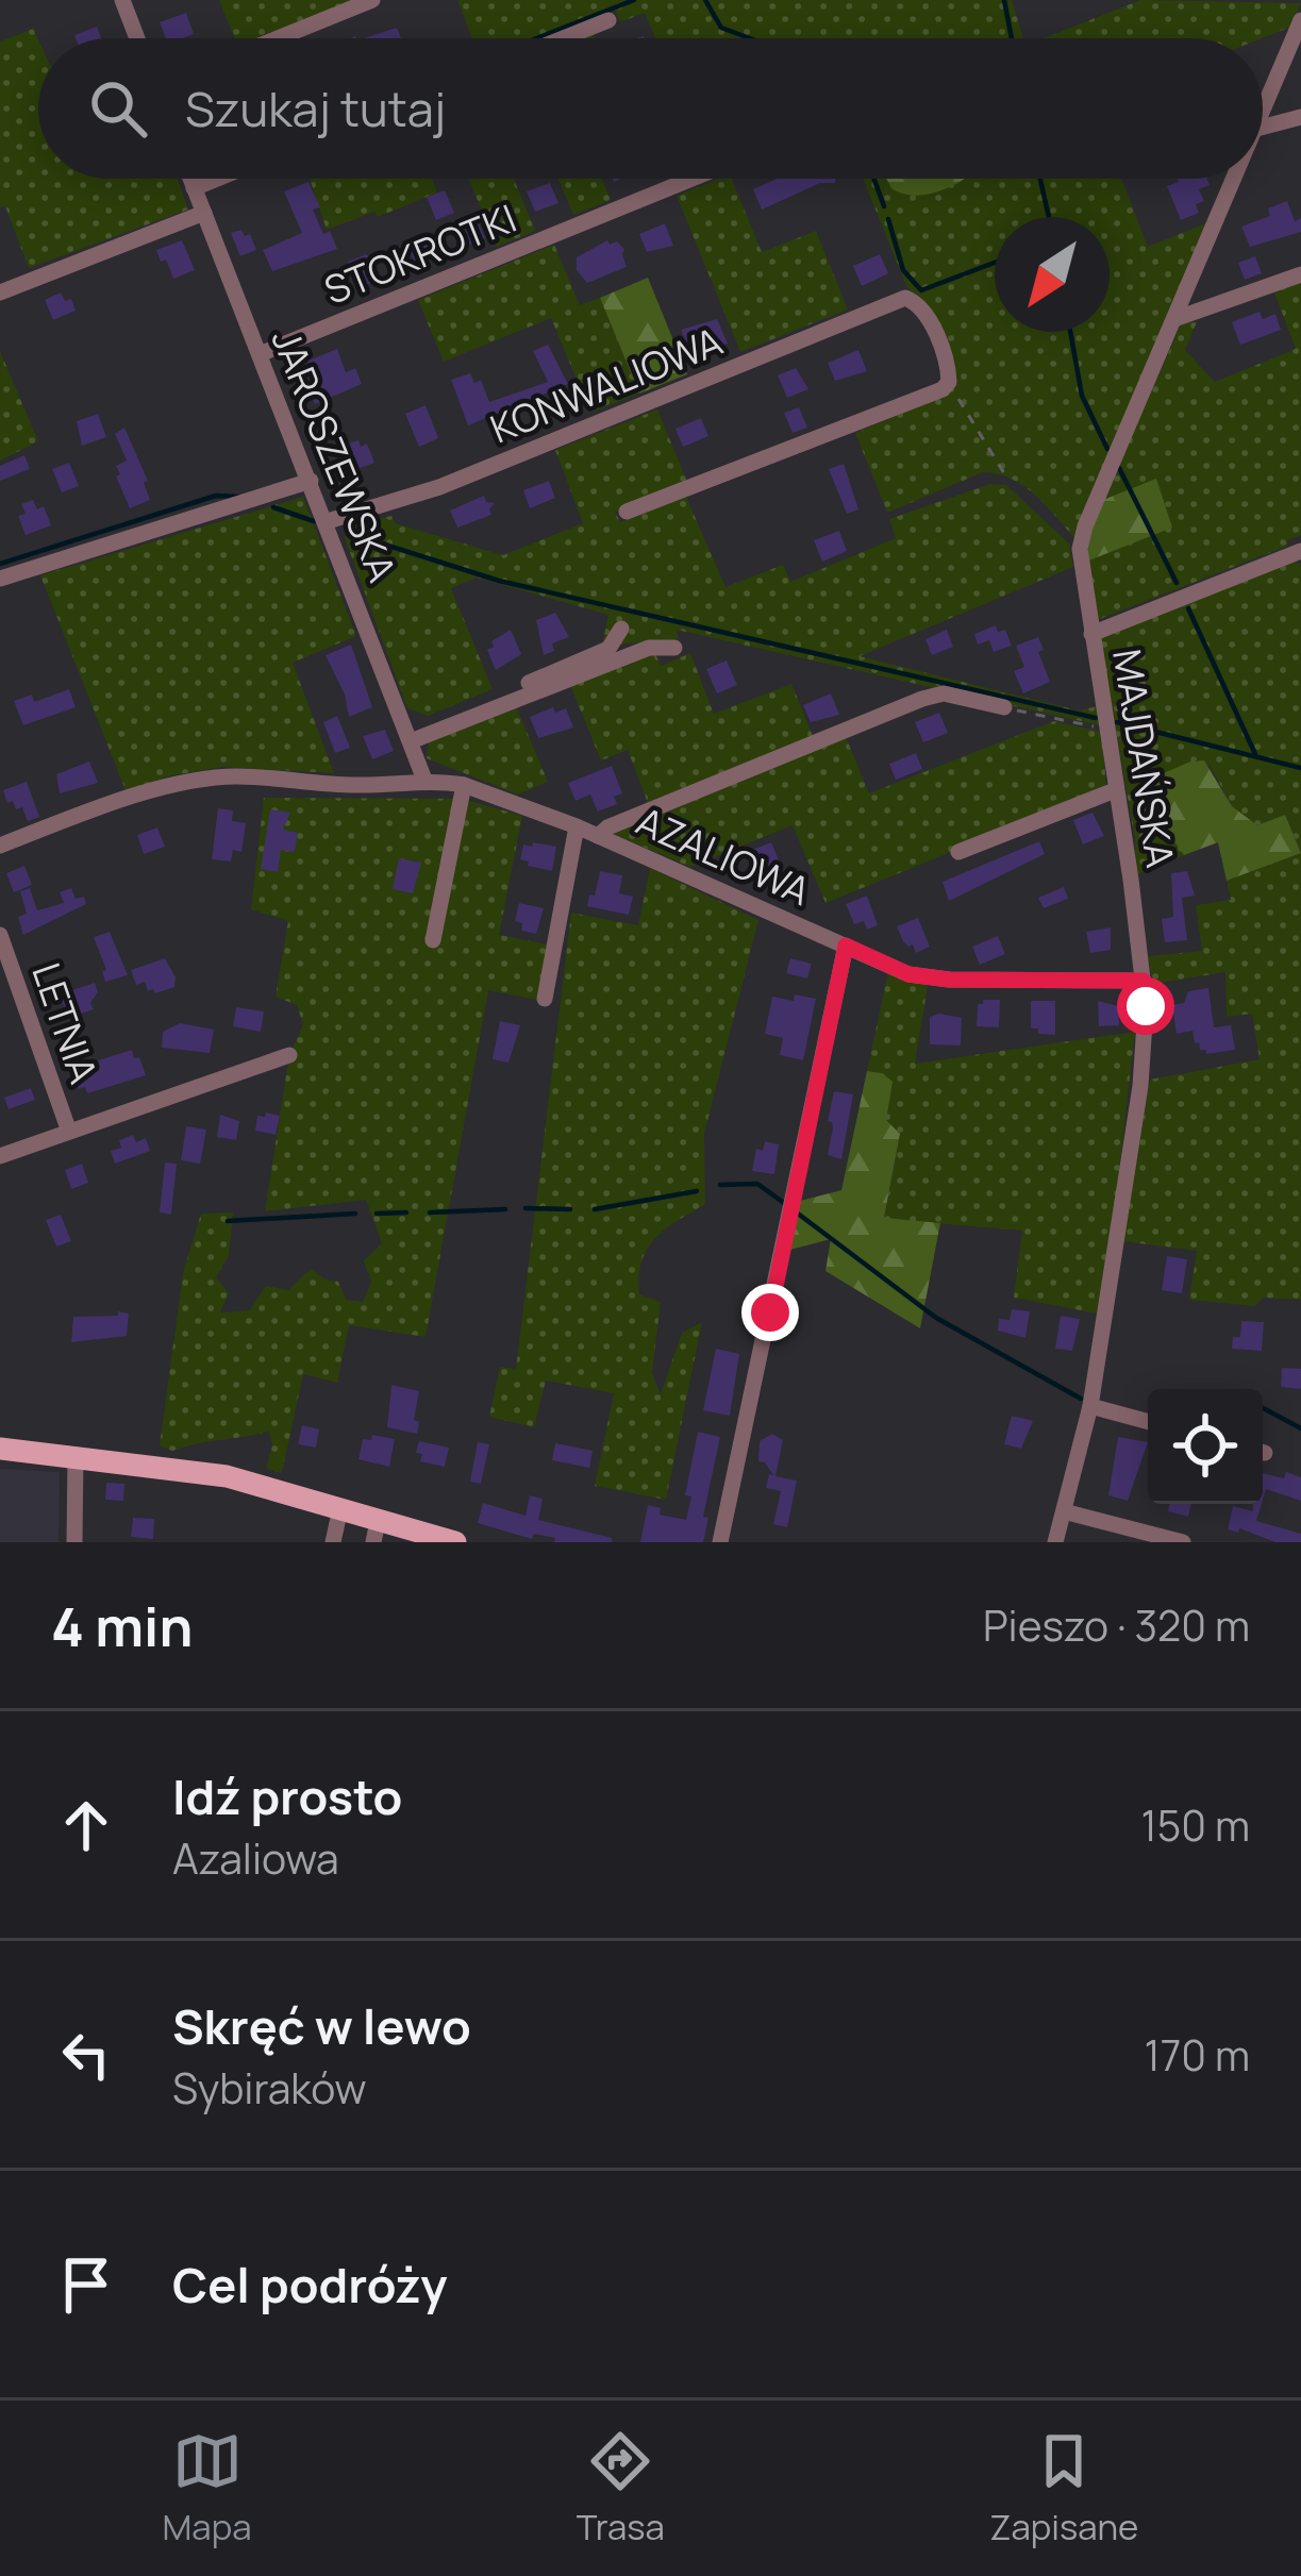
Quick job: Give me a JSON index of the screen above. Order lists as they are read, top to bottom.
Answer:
{
  "streets": {
    "street": [
      "STOKROTKI",
      "KONWALIOWA",
      "JAROSZEWSKA",
      "MAJDAŃSKA",
      "AZALIOWA",
      "LETNIA"
    ]
  },
  "crossings": [
    ["STOKROTKI", "JAROSZEWSKA"],
    ["KONWALIOWA", "JAROSZEWSKA"],
    ["JAROSZEWSKA", "AZALIOWA"],
    ["MAJDAŃSKA", "AZALIOWA"]
  ],
  "north": "bottom left",
  "page": {
    "search": "Szukaj tutaj",
    "heading": ["4 min", "Pieszo · 320 m"],
    "list": [
      ["Idź prosto", "Azaliowa", "150 m"],
      ["Skręć w lewo", "Sybiraków", "170 m"],
      "Cel podróży"
    ],
    "nav": ["Mapa", "Trasa", "Zapisane"]
  }
}
